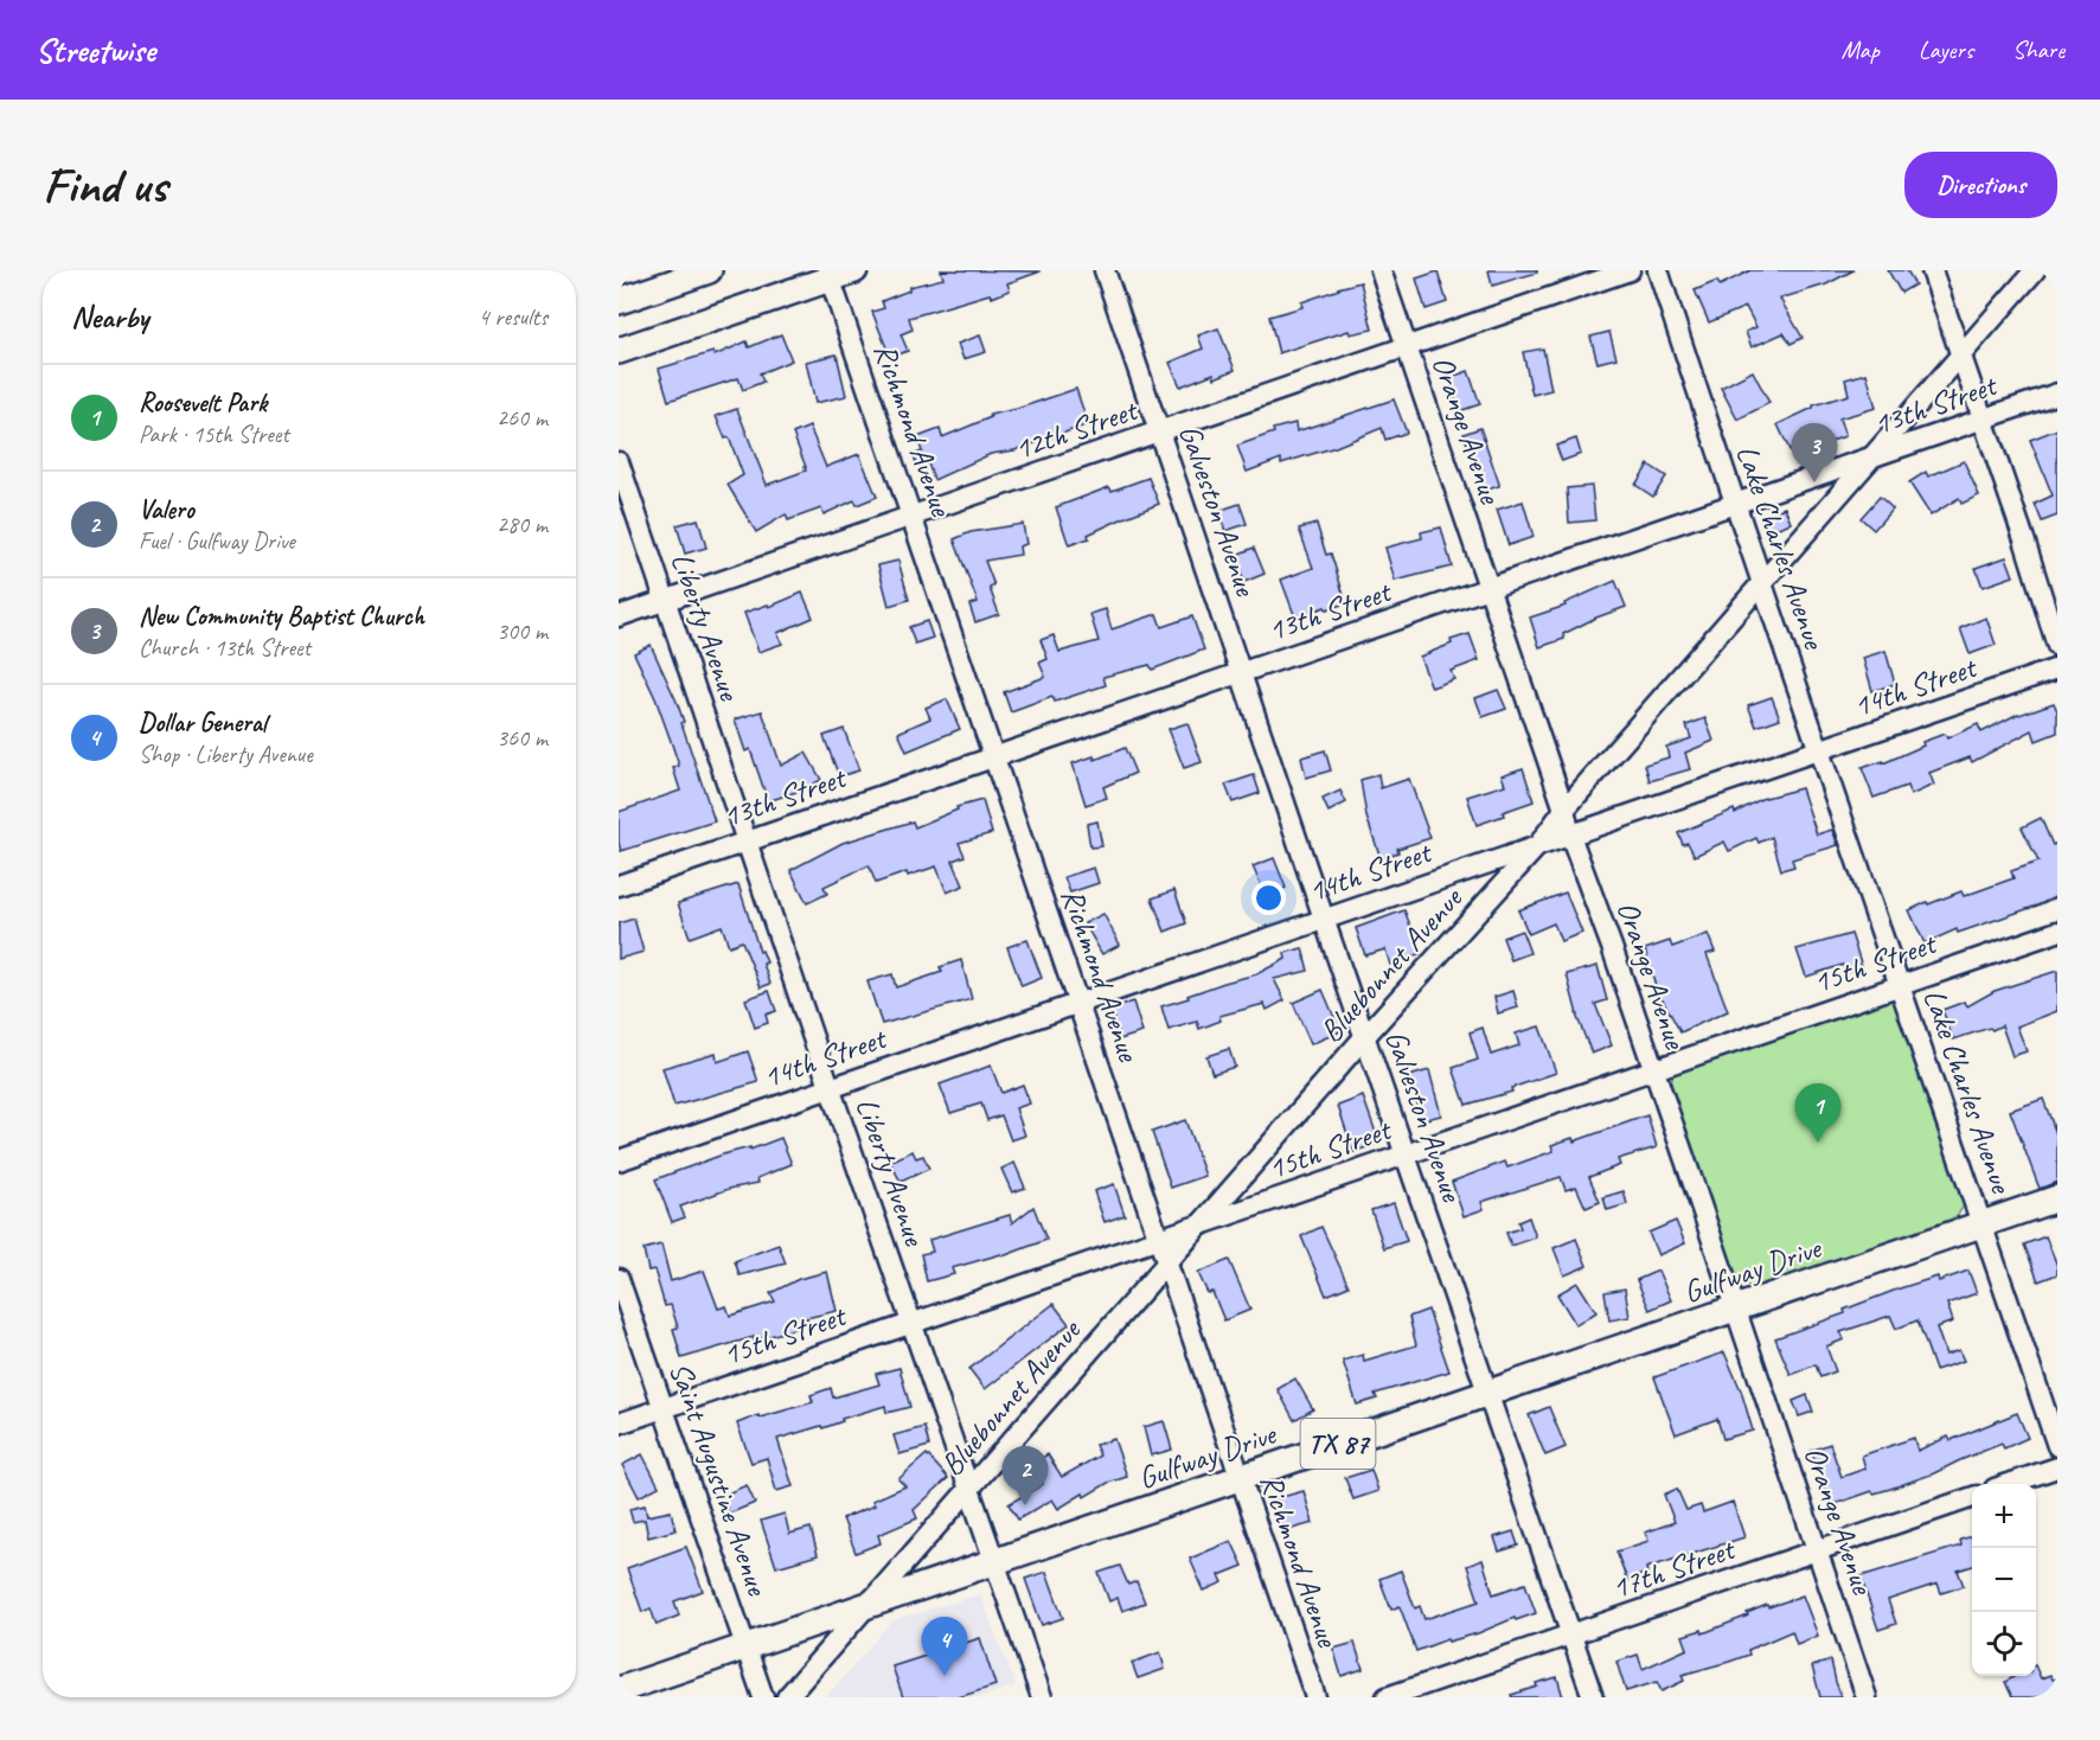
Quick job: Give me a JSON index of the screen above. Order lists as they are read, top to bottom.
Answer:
{
  "streets": {
    "main road": ["Gulfway Drive", "TX 87"],
    "street": [
      "13th Street",
      "Richmond Avenue",
      "12th Street",
      "Orange Avenue",
      "Galveston Avenue",
      "Lake Charles Avenue",
      "Liberty Avenue",
      "14th Street",
      "15th Street",
      "Bluebonnet Avenue",
      "Saint Augustine Avenue",
      "17th Street"
    ]
  },
  "crossings": [
    ["13th Street", "Richmond Avenue"],
    ["13th Street", "Orange Avenue"],
    ["13th Street", "Galveston Avenue"],
    ["13th Street", "Lake Charles Avenue"],
    ["13th Street", "Liberty Avenue"],
    ["13th Street", "Bluebonnet Avenue"],
    ["Richmond Avenue", "12th Street"],
    ["Richmond Avenue", "14th Street"],
    ["Richmond Avenue", "15th Street"],
    ["Richmond Avenue", "Bluebonnet Avenue"],
    ["Richmond Avenue", "Gulfway Drive"],
    ["12th Street", "Orange Avenue"],
    ["12th Street", "Galveston Avenue"],
    ["12th Street", "Liberty Avenue"],
    ["Orange Avenue", "14th Street"],
    ["Orange Avenue", "15th Street"],
    ["Orange Avenue", "Bluebonnet Avenue"],
    ["Orange Avenue", "Gulfway Drive"],
    ["Orange Avenue", "17th Street"],
    ["Galveston Avenue", "14th Street"],
    ["Galveston Avenue", "15th Street"],
    ["Galveston Avenue", "Bluebonnet Avenue"],
    ["Galveston Avenue", "Gulfway Drive"],
    ["Galveston Avenue", "17th Street"],
    ["Lake Charles Avenue", "14th Street"],
    ["Lake Charles Avenue", "15th Street"],
    ["Lake Charles Avenue", "Bluebonnet Avenue"],
    ["Lake Charles Avenue", "Gulfway Drive"],
    ["Liberty Avenue", "14th Street"],
    ["Liberty Avenue", "15th Street"],
    ["Liberty Avenue", "Bluebonnet Avenue"],
    ["Liberty Avenue", "Gulfway Drive"],
    ["14th Street", "Bluebonnet Avenue"],
    ["15th Street", "Bluebonnet Avenue"],
    ["15th Street", "Saint Augustine Avenue"],
    ["Bluebonnet Avenue", "Gulfway Drive"],
    ["Gulfway Drive", "Saint Augustine Avenue"]
  ],
  "page": {
    "header": "Streetwise",
    "nav": ["Map", "Layers", "Share"],
    "buttons": "Directions",
    "title": "Find us",
    "heading": ["Nearby", "4 results"],
    "list": [
      {
        "mark": "1",
        "name": "Roosevelt Park",
        "note": "Park · 15th Street",
        "value": "260 m"
      },
      {
        "mark": "2",
        "name": "Valero",
        "note": "Fuel · Gulfway Drive",
        "value": "280 m"
      },
      {
        "mark": "3",
        "name": "New Community Baptist Church",
        "note": "Church · 13th Street",
        "value": "300 m"
      },
      {
        "mark": "4",
        "name": "Dollar General",
        "note": "Shop · Liberty Avenue",
        "value": "360 m"
      }
    ],
    "pins": [
      "3",
      "1",
      "2",
      "4"
    ],
    "map_buttons": ["+", "−"]
  }
}
